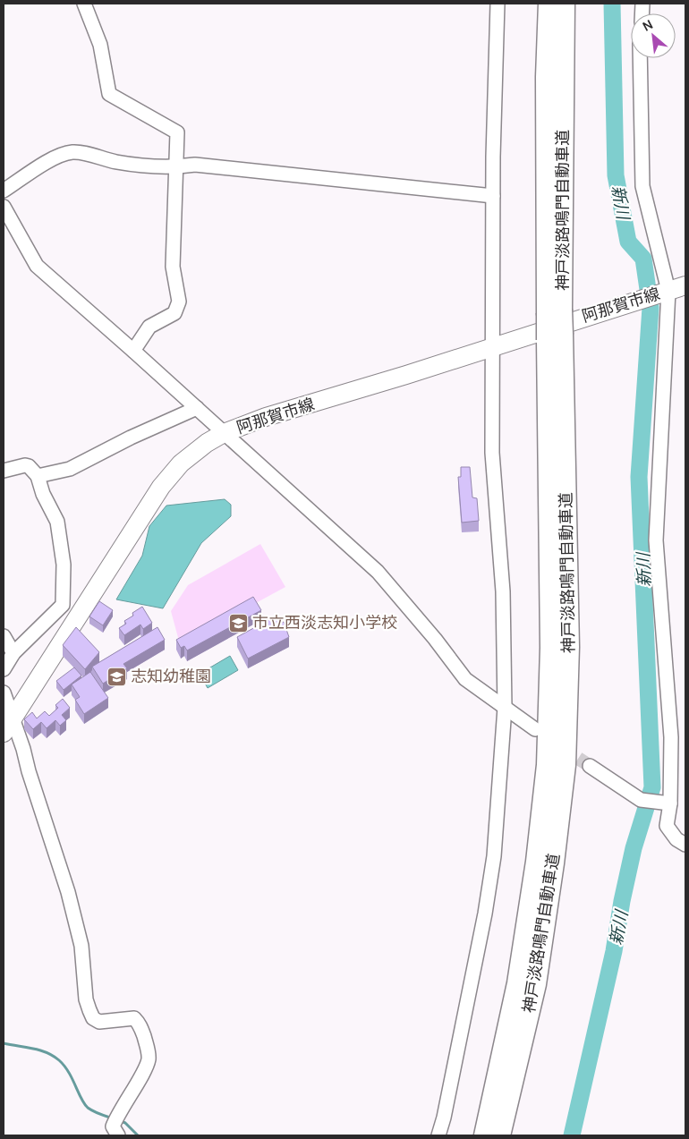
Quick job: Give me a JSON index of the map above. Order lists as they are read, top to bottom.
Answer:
{
  "streets": {
    "highway": ["神戸淡路鳴門自動車道"],
    "main road": ["阿那賀市線"]
  },
  "water": ["新川"],
  "places": {
    "school or university": ["市立西淡志知小学校", "志知幼稚園"]
  },
  "north": "top left"
}
